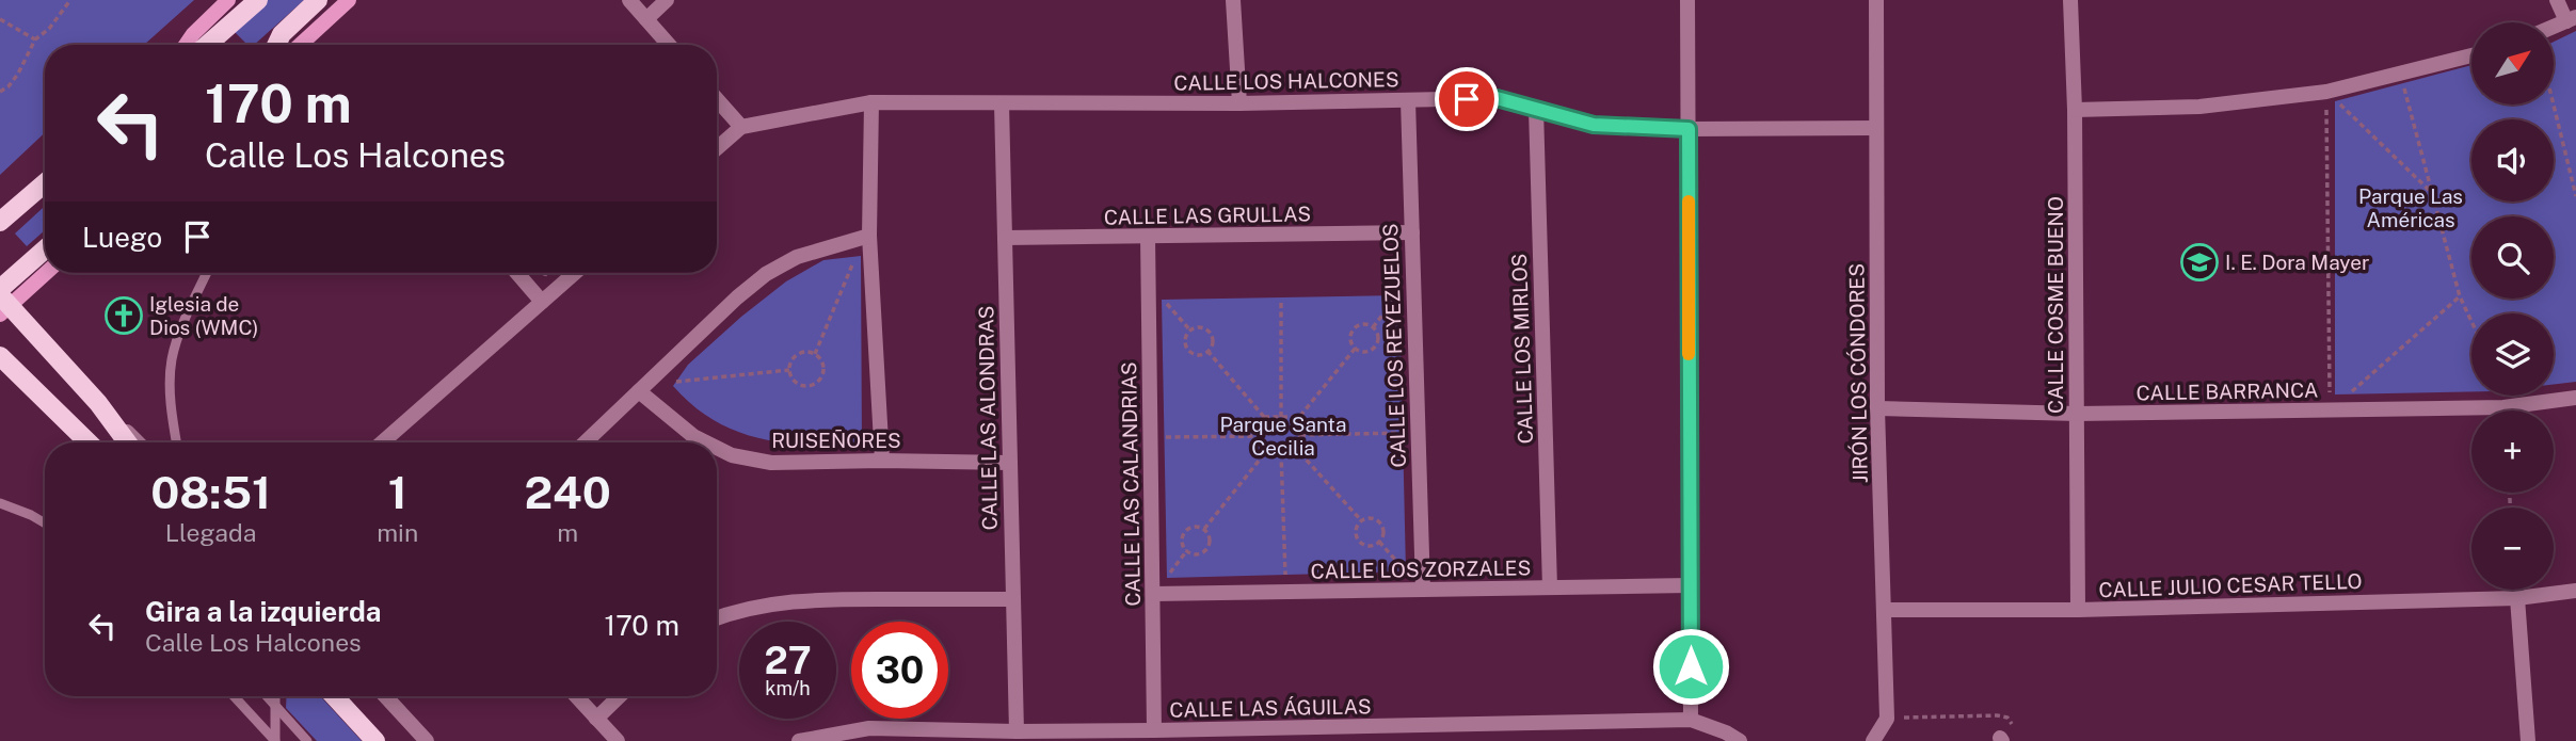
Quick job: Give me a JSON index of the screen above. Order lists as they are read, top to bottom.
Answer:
{
  "streets": {
    "street": [
      "CALLE LOS HALCONES",
      "CALLE LAS GRULLAS",
      "CALLE COSME BUENO",
      "CALLE LOS REYEZUELOS",
      "CALLE LOS MIRLOS",
      "JIRÓN LOS CÓNDORES",
      "CALLE BARRANCA",
      "CALLE LAS ALONDRAS",
      "RUISEÑORES",
      "CALLE LAS CALANDRIAS",
      "CALLE LOS ZORZALES",
      "CALLE JULIO CESAR TELLO",
      "CALLE LAS ÁGUILAS"
    ]
  },
  "crossings": [
    ["CALLE LOS HALCONES", "CALLE LOS REYEZUELOS"],
    ["CALLE LOS HALCONES", "CALLE LOS MIRLOS"],
    ["CALLE LOS HALCONES", "JIRÓN LOS CÓNDORES"],
    ["CALLE LOS HALCONES", "CALLE LAS ALONDRAS"],
    ["CALLE LAS GRULLAS", "CALLE LOS REYEZUELOS"],
    ["CALLE LAS GRULLAS", "CALLE LAS ALONDRAS"],
    ["CALLE LAS GRULLAS", "CALLE LAS CALANDRIAS"],
    ["CALLE COSME BUENO", "CALLE BARRANCA"],
    ["CALLE COSME BUENO", "CALLE JULIO CESAR TELLO"],
    ["CALLE LOS REYEZUELOS", "CALLE LOS ZORZALES"],
    ["CALLE LOS MIRLOS", "CALLE LOS ZORZALES"],
    ["JIRÓN LOS CÓNDORES", "CALLE BARRANCA"],
    ["JIRÓN LOS CÓNDORES", "CALLE JULIO CESAR TELLO"],
    ["CALLE LAS ALONDRAS", "RUISEÑORES"],
    ["CALLE LAS ALONDRAS", "CALLE LAS ÁGUILAS"],
    ["CALLE LAS CALANDRIAS", "CALLE LOS ZORZALES"],
    ["CALLE LAS CALANDRIAS", "CALLE LAS ÁGUILAS"]
  ],
  "parks": ["Parque Las Américas", "Parque Santa Cecilia"],
  "places": {
    "school or university": ["I. E. Dora Mayer"],
    "church": ["Iglesia de Dios (WMC)"]
  },
  "north": "top right",
  "page": {
    "map_buttons": ["+", "−"],
    "turn": ["170 m", "Calle Los Halcones"],
    "then": "Luego",
    "eta": [
      "08:51",
      "Llegada",
      "1",
      "min",
      "240",
      "m"
    ],
    "list": [
      {
        "name": "Gira a la izquierda",
        "note": "Calle Los Halcones",
        "value": "170 m"
      }
    ],
    "speed": "27 km/h",
    "limit": "30"
  }
}
